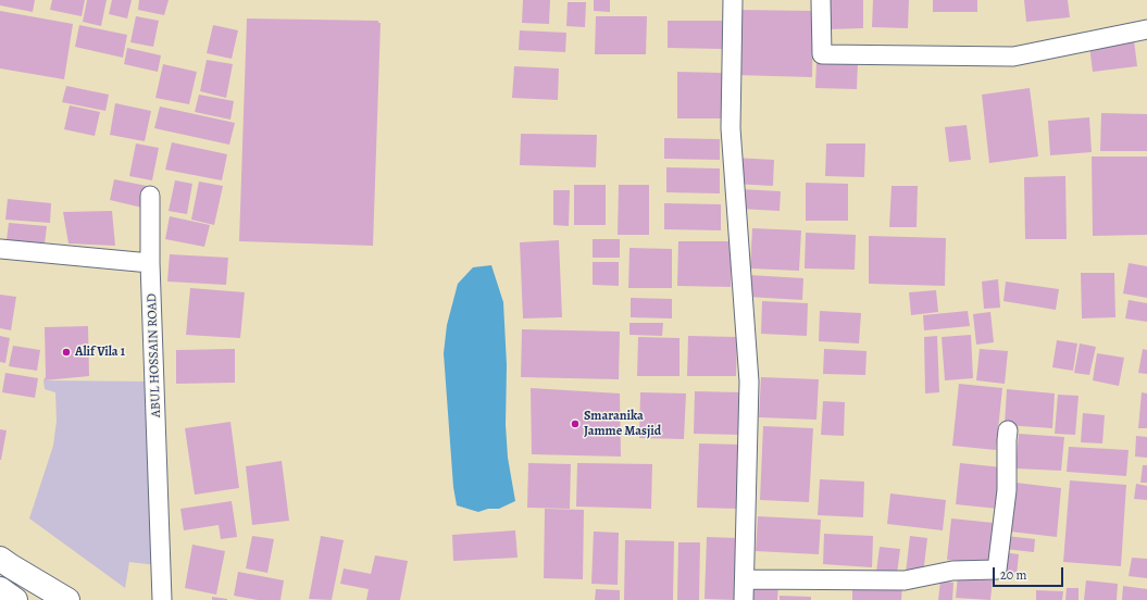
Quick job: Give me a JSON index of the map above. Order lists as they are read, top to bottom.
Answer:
{
  "streets": {
    "street": ["ABUL HOSSAIN ROAD"]
  },
  "places": ["Alif Vila 1", "Smaranika Jamme Masjid"],
  "scale_bar": "20 m"
}
